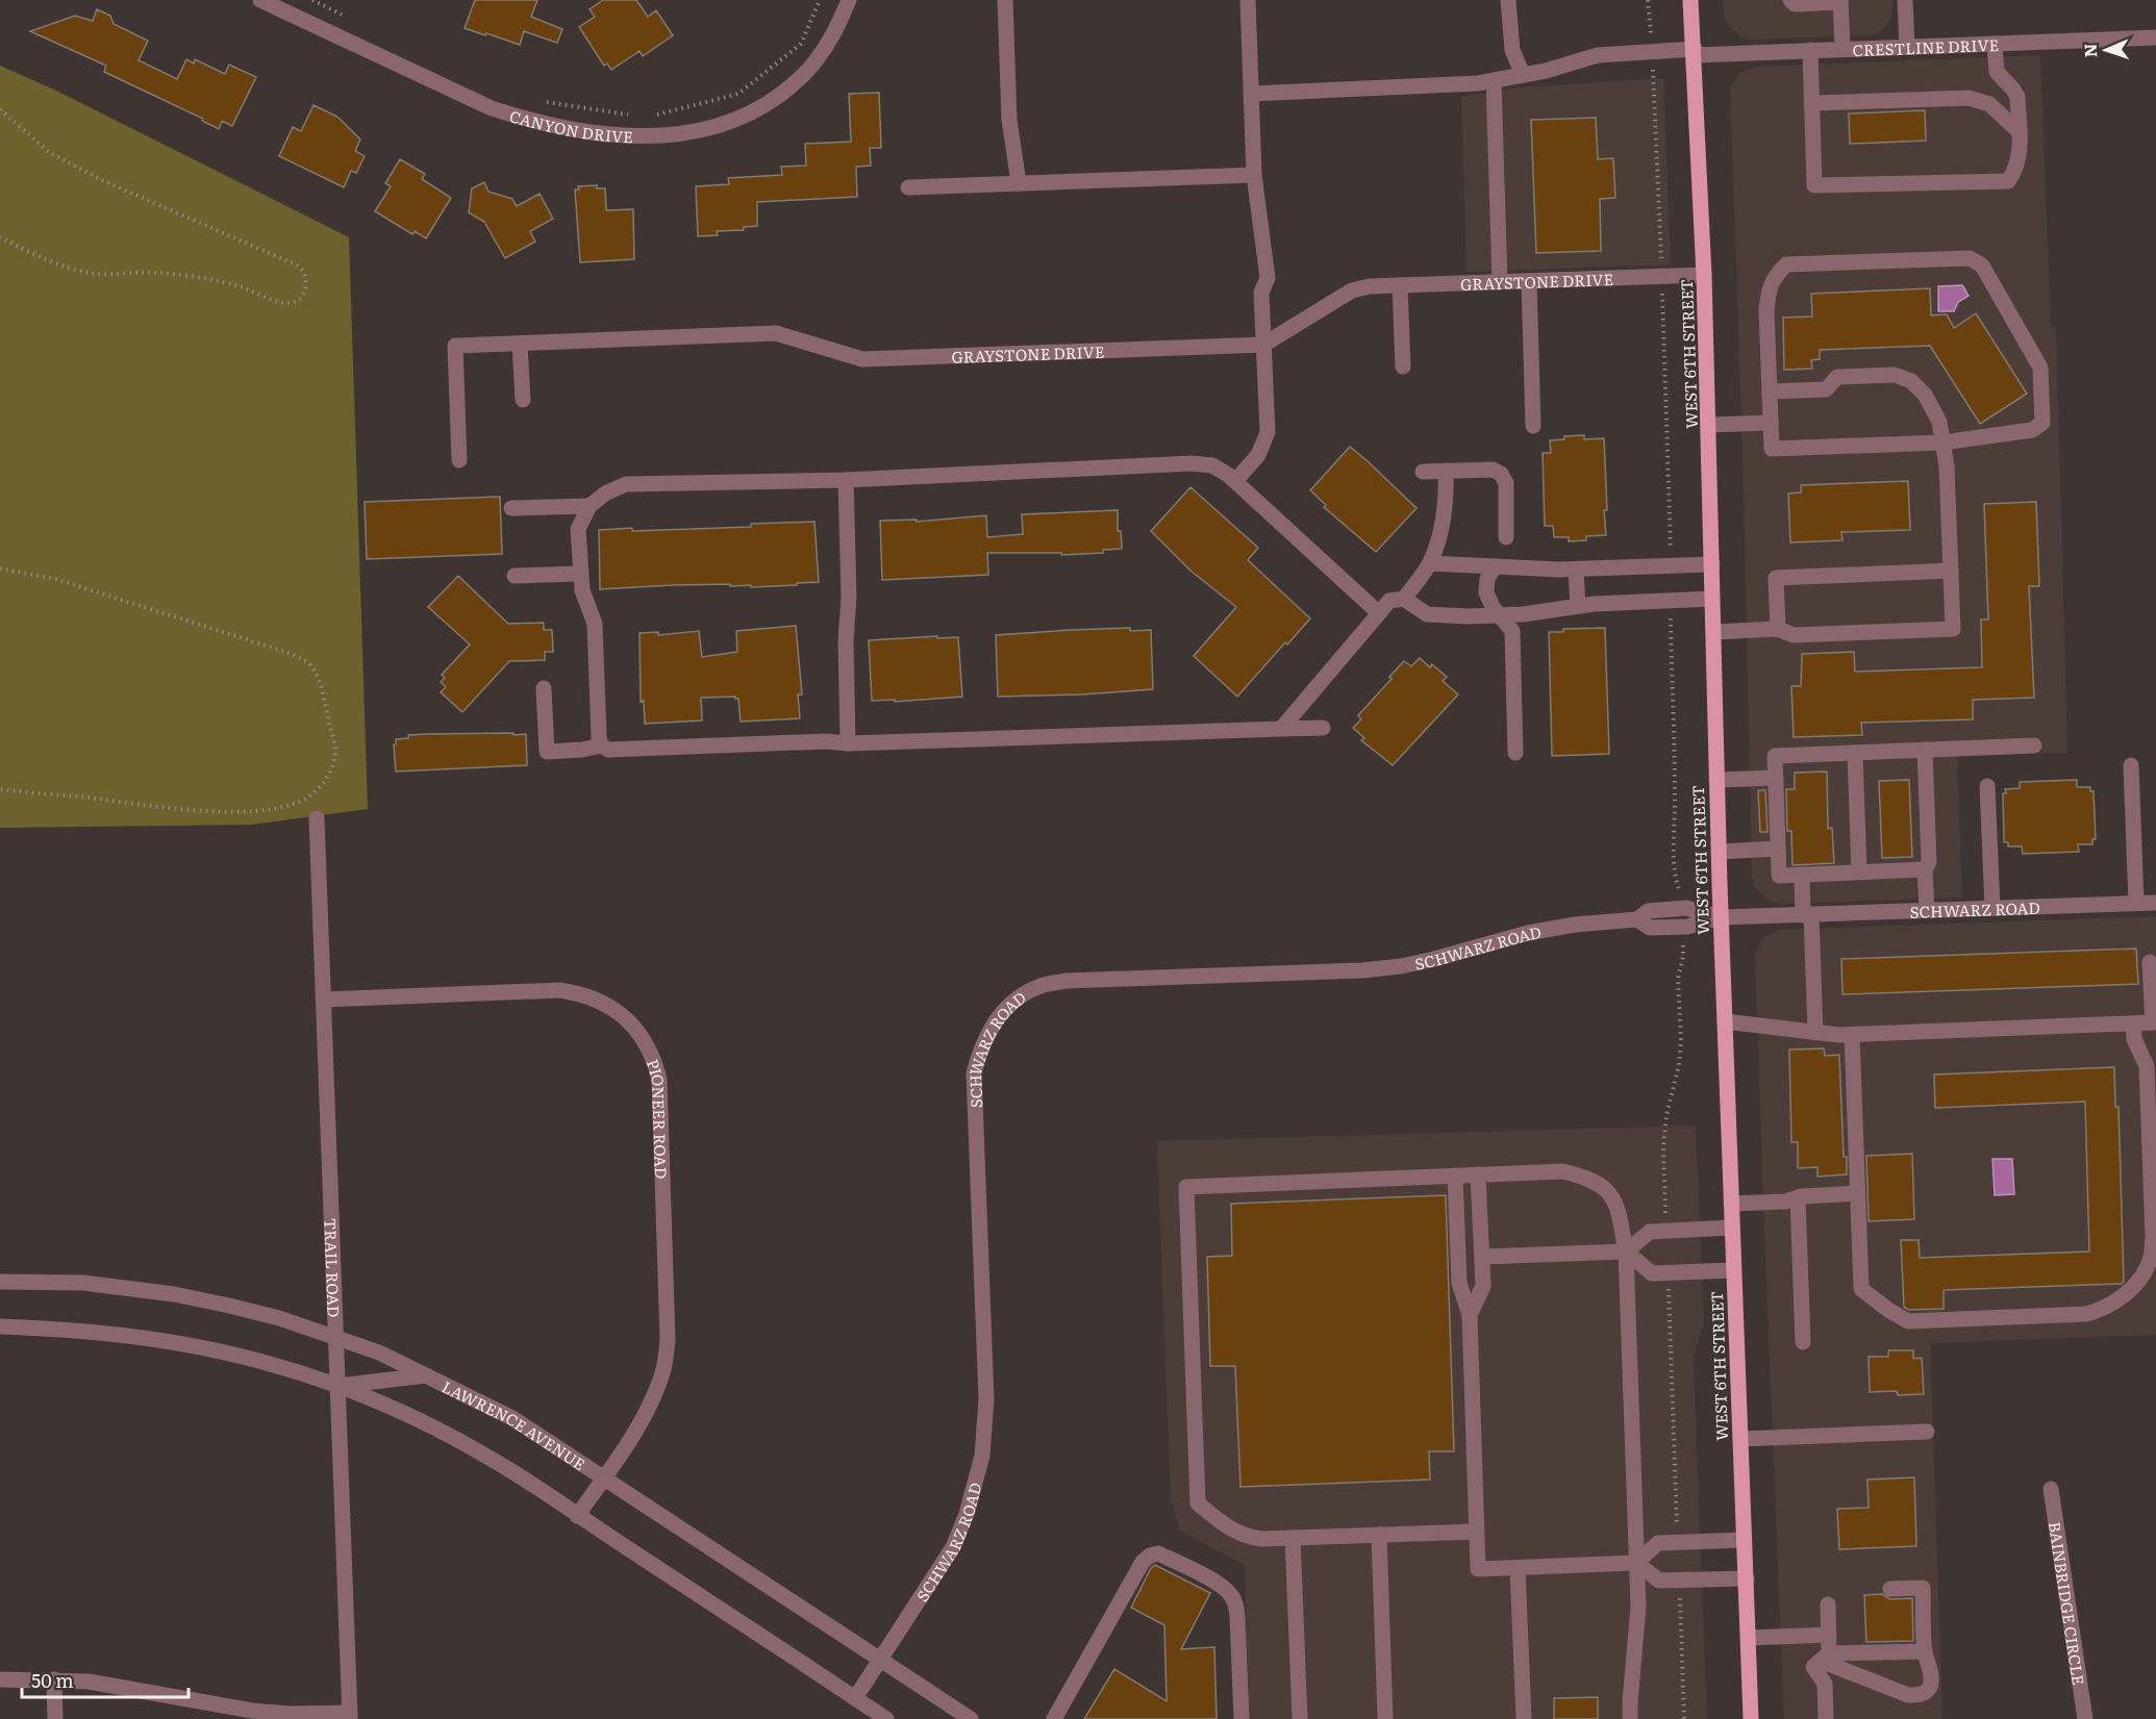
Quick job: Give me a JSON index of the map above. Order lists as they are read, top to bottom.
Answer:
{
  "streets": {
    "main road": ["WEST 6TH STREET"],
    "street": [
      "CRESTLINE DRIVE",
      "CANYON DRIVE",
      "GRAYSTONE DRIVE",
      "SCHWARZ ROAD",
      "PIONEER ROAD",
      "TRAIL ROAD",
      "LAWRENCE AVENUE",
      "BAINBRIDGE CIRCLE"
    ]
  },
  "crossings": [
    ["CRESTLINE DRIVE", "WEST 6TH STREET"],
    ["GRAYSTONE DRIVE", "WEST 6TH STREET"],
    ["WEST 6TH STREET", "SCHWARZ ROAD"],
    ["SCHWARZ ROAD", "LAWRENCE AVENUE"],
    ["PIONEER ROAD", "TRAIL ROAD"],
    ["PIONEER ROAD", "LAWRENCE AVENUE"],
    ["TRAIL ROAD", "LAWRENCE AVENUE"]
  ],
  "scale_bar": "50 m",
  "north": "left"
}
